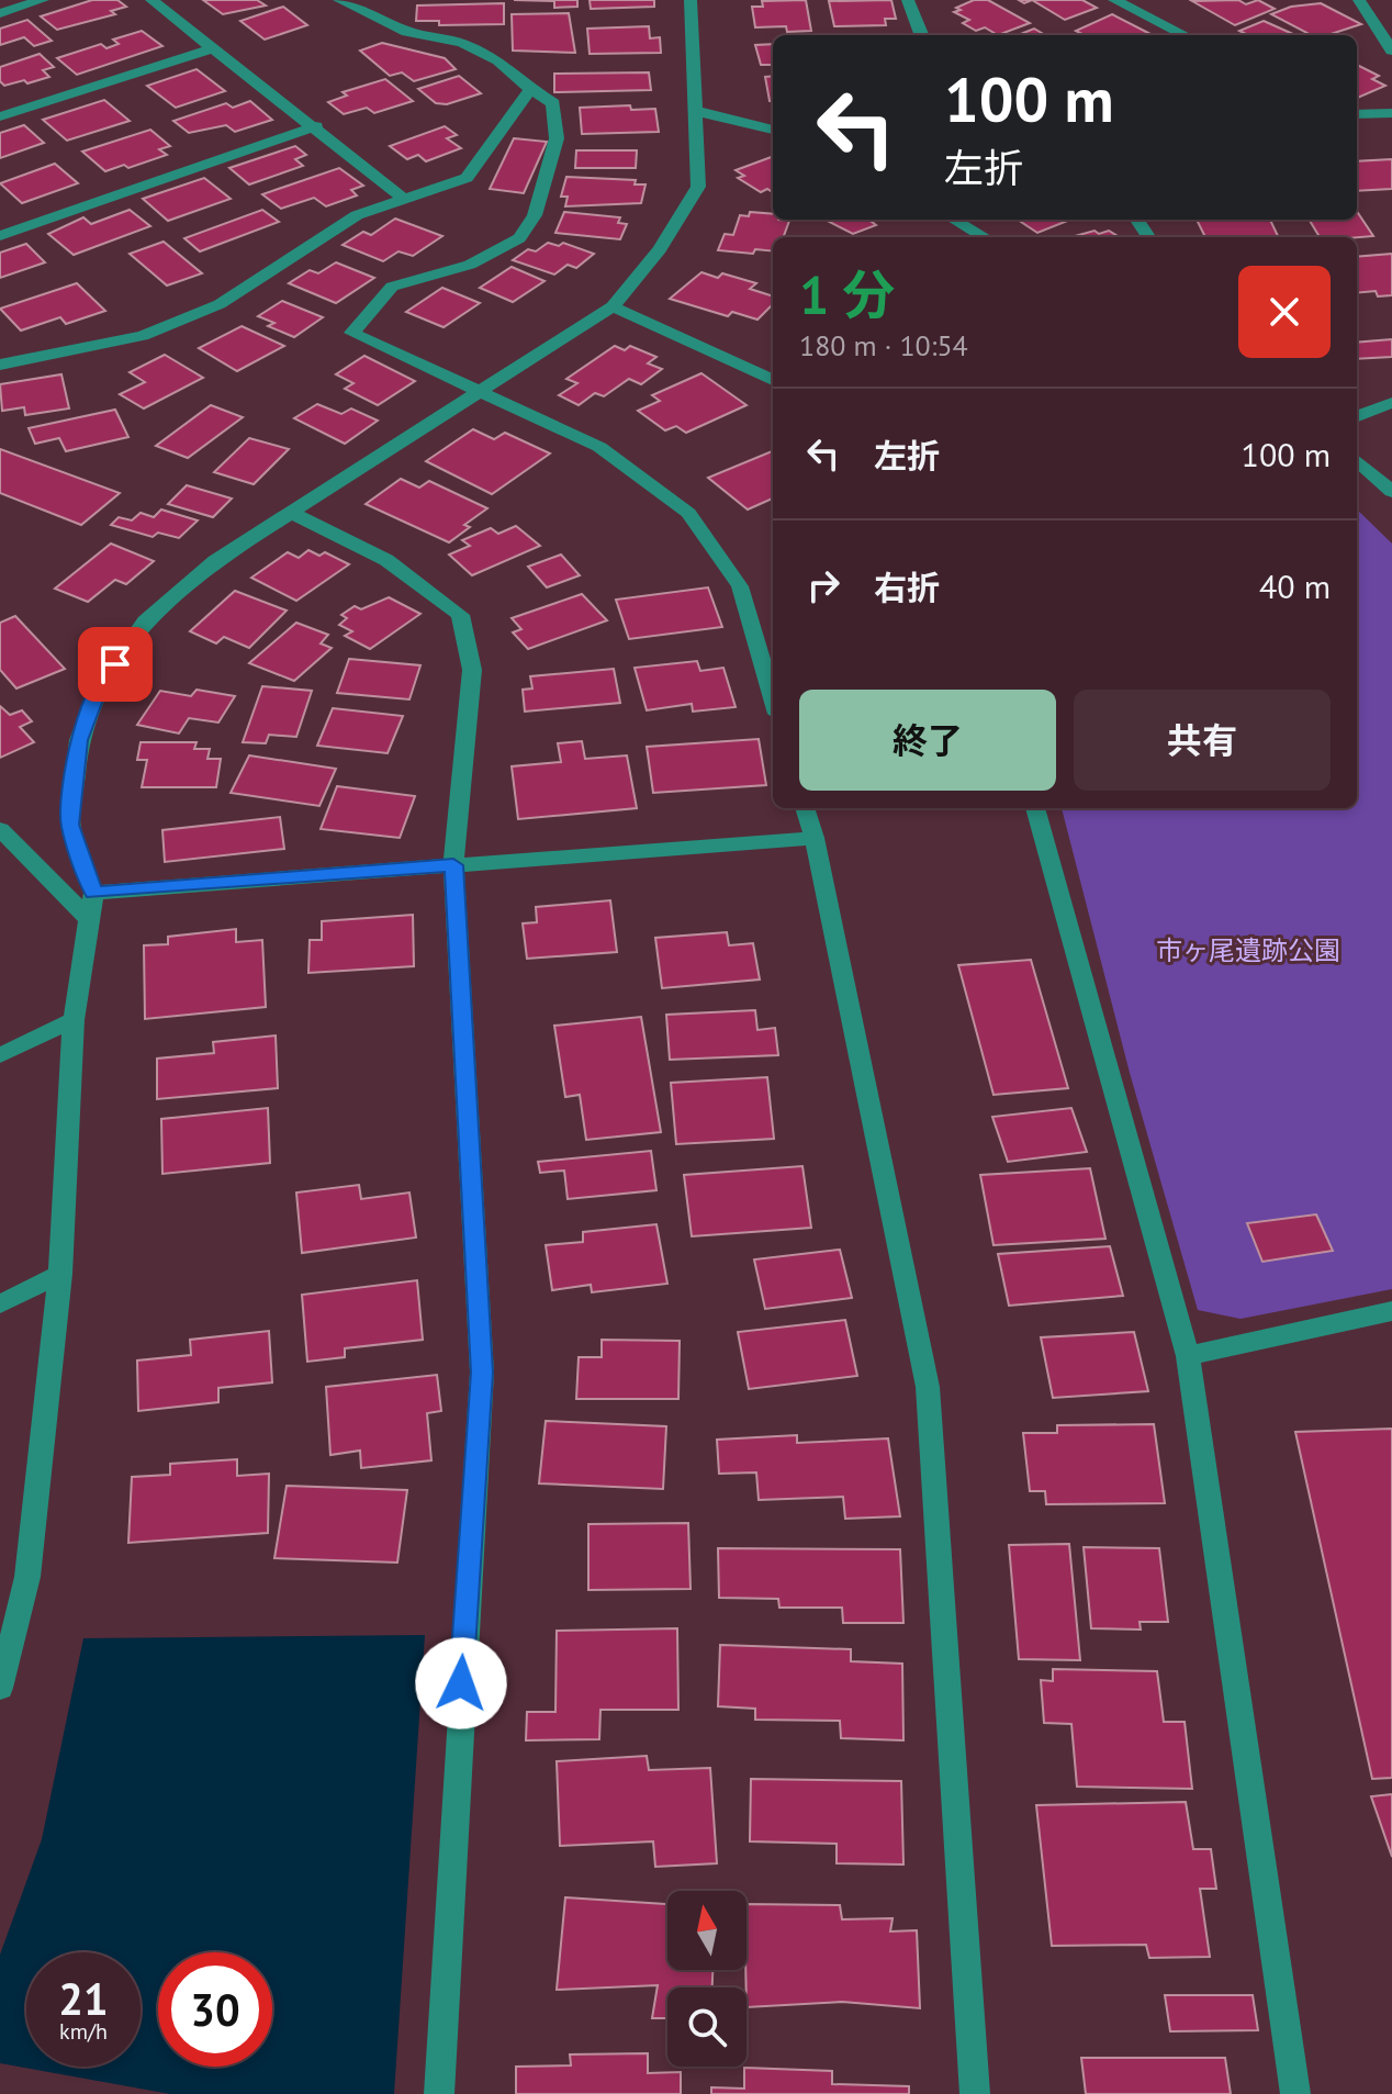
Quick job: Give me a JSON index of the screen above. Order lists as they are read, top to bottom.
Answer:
{
  "parks": ["市ヶ尾遺跡公園"],
  "north": "top",
  "page": {
    "turn": ["100 m", "左折"],
    "heading": ["1 分", "180 m · 10:54"],
    "list": [
      {
        "name": "左折",
        "value": "100 m"
      },
      {
        "name": "右折",
        "value": "40 m"
      }
    ],
    "buttons": ["終了", "共有"],
    "speed": "21 km/h",
    "limit": "30"
  }
}
